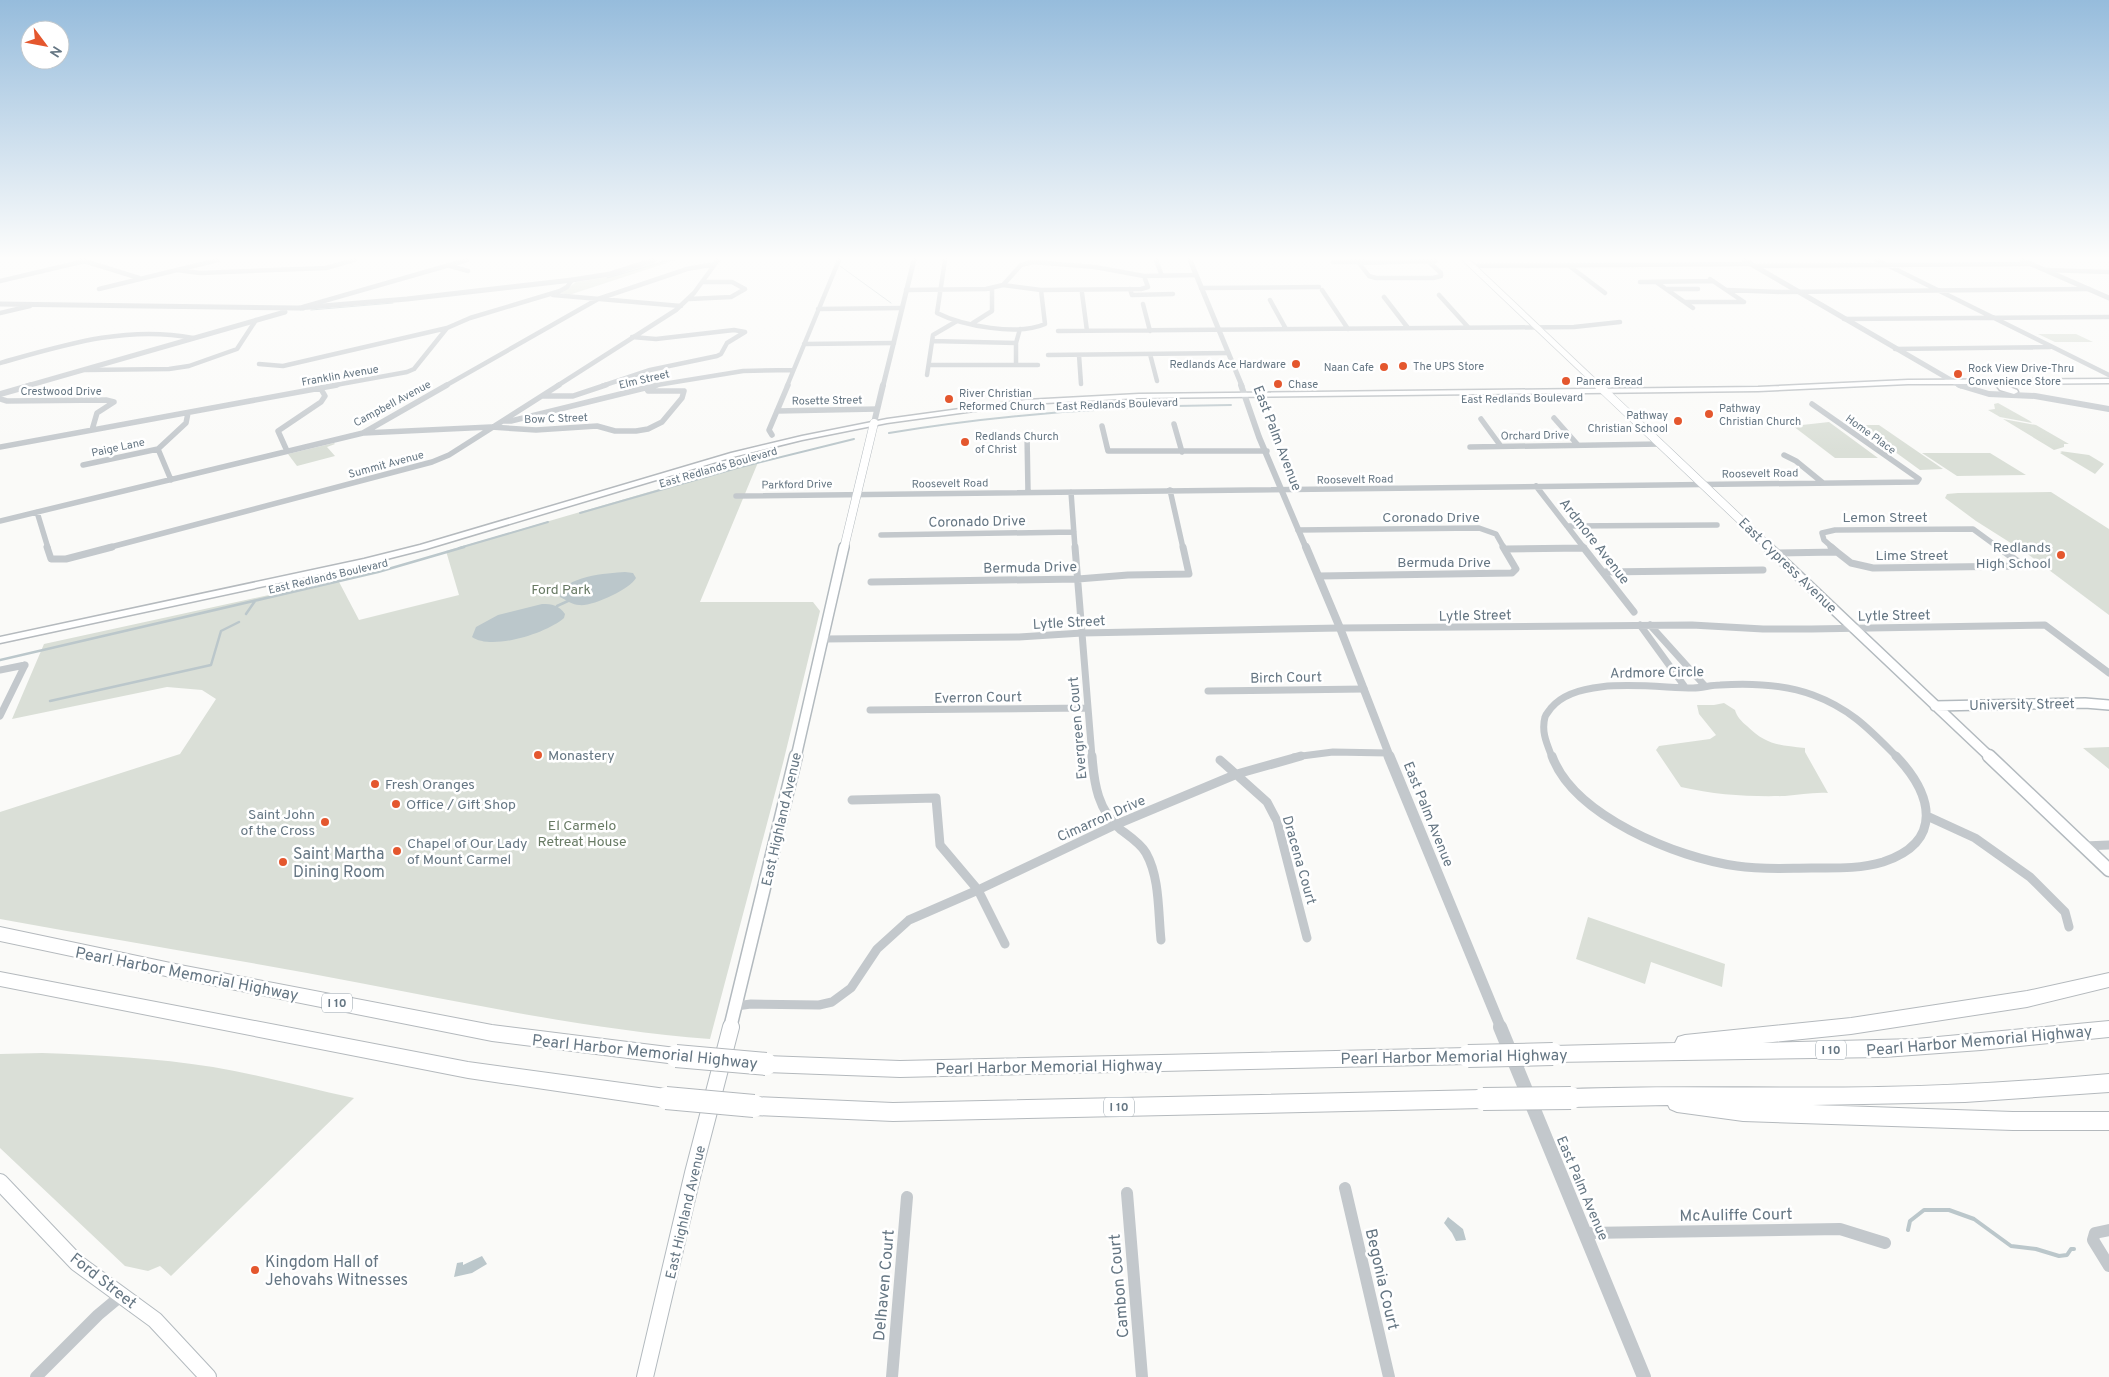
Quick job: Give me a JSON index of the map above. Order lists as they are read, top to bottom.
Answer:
{
  "streets": {
    "highway": ["Pearl Harbor Memorial Highway", "I 10"],
    "main road": [
      "East Redlands Boulevard",
      "East Cypress Avenue",
      "University Street",
      "East Highland Avenue",
      "Ford Street"
    ],
    "street": [
      "Franklin Avenue",
      "Elm Street",
      "Crestwood Drive",
      "Rosette Street",
      "Campbell Avenue",
      "Bow C Street",
      "Home Place",
      "Orchard Drive",
      "East Palm Avenue",
      "Paige Lane",
      "Summit Avenue",
      "Roosevelt Road",
      "Parkford Drive",
      "Coronado Drive",
      "Lemon Street",
      "Ardmore Avenue",
      "Lime Street",
      "Bermuda Drive",
      "Lytle Street",
      "Ardmore Circle",
      "Birch Court",
      "Everron Court",
      "Evergreen Court",
      "Cimarron Drive",
      "Dracena Court",
      "McAuliffe Court",
      "Begonia Court",
      "Delhaven Court",
      "Cambon Court"
    ]
  },
  "crossings": [
    ["Franklin Avenue", "Crestwood Drive"],
    ["Franklin Avenue", "Paige Lane"],
    ["Elm Street", "Bow C Street"],
    ["Elm Street", "Summit Avenue"],
    ["East Redlands Boulevard", "East Palm Avenue"],
    ["East Redlands Boulevard", "East Cypress Avenue"],
    ["East Redlands Boulevard", "East Highland Avenue"],
    ["Rosette Street", "East Highland Avenue"],
    ["Campbell Avenue", "Paige Lane"],
    ["Campbell Avenue", "Summit Avenue"],
    ["Bow C Street", "Summit Avenue"],
    ["Home Place", "Roosevelt Road"],
    ["Orchard Drive", "East Cypress Avenue"],
    ["East Palm Avenue", "Roosevelt Road"],
    ["East Palm Avenue", "Coronado Drive"],
    ["East Palm Avenue", "Bermuda Drive"],
    ["East Palm Avenue", "Lytle Street"],
    ["East Palm Avenue", "Birch Court"],
    ["East Palm Avenue", "Cimarron Drive"],
    ["East Palm Avenue", "McAuliffe Court"],
    ["Roosevelt Road", "Parkford Drive"],
    ["Roosevelt Road", "Ardmore Avenue"],
    ["Roosevelt Road", "Bermuda Drive"],
    ["Roosevelt Road", "East Cypress Avenue"],
    ["Roosevelt Road", "Evergreen Court"],
    ["Roosevelt Road", "East Highland Avenue"],
    ["Parkford Drive", "East Highland Avenue"],
    ["Coronado Drive", "Bermuda Drive"],
    ["Coronado Drive", "Evergreen Court"],
    ["Lemon Street", "Lime Street"],
    ["Bermuda Drive", "Evergreen Court"],
    ["East Cypress Avenue", "Lytle Street"],
    ["East Cypress Avenue", "University Street"],
    ["Lytle Street", "Evergreen Court"],
    ["Lytle Street", "East Highland Avenue"],
    ["Everron Court", "Evergreen Court"],
    ["Evergreen Court", "Cimarron Drive"],
    ["Cimarron Drive", "East Highland Avenue"],
    ["Cimarron Drive", "Dracena Court"]
  ],
  "parks": ["Ford Park", "El Carmelo Retreat House"],
  "places": [
    "Redlands Ace Hardware",
    "The UPS Store",
    "Naan Cafe",
    "Rock View Drive-Thru Convenience Store",
    "Panera Bread",
    "Chase",
    "River Christian Reformed Church",
    "Pathway Christian Church",
    "Pathway Christian School",
    "Redlands Church of Christ",
    "Redlands High School",
    "Monastery",
    "Fresh Oranges",
    "Office / Gift Shop",
    "Saint John of the Cross",
    "Chapel of Our Lady of Mount Carmel",
    "Saint Martha Dining Room",
    "Kingdom Hall of Jehovahs Witnesses"
  ],
  "north": "bottom right"
}
